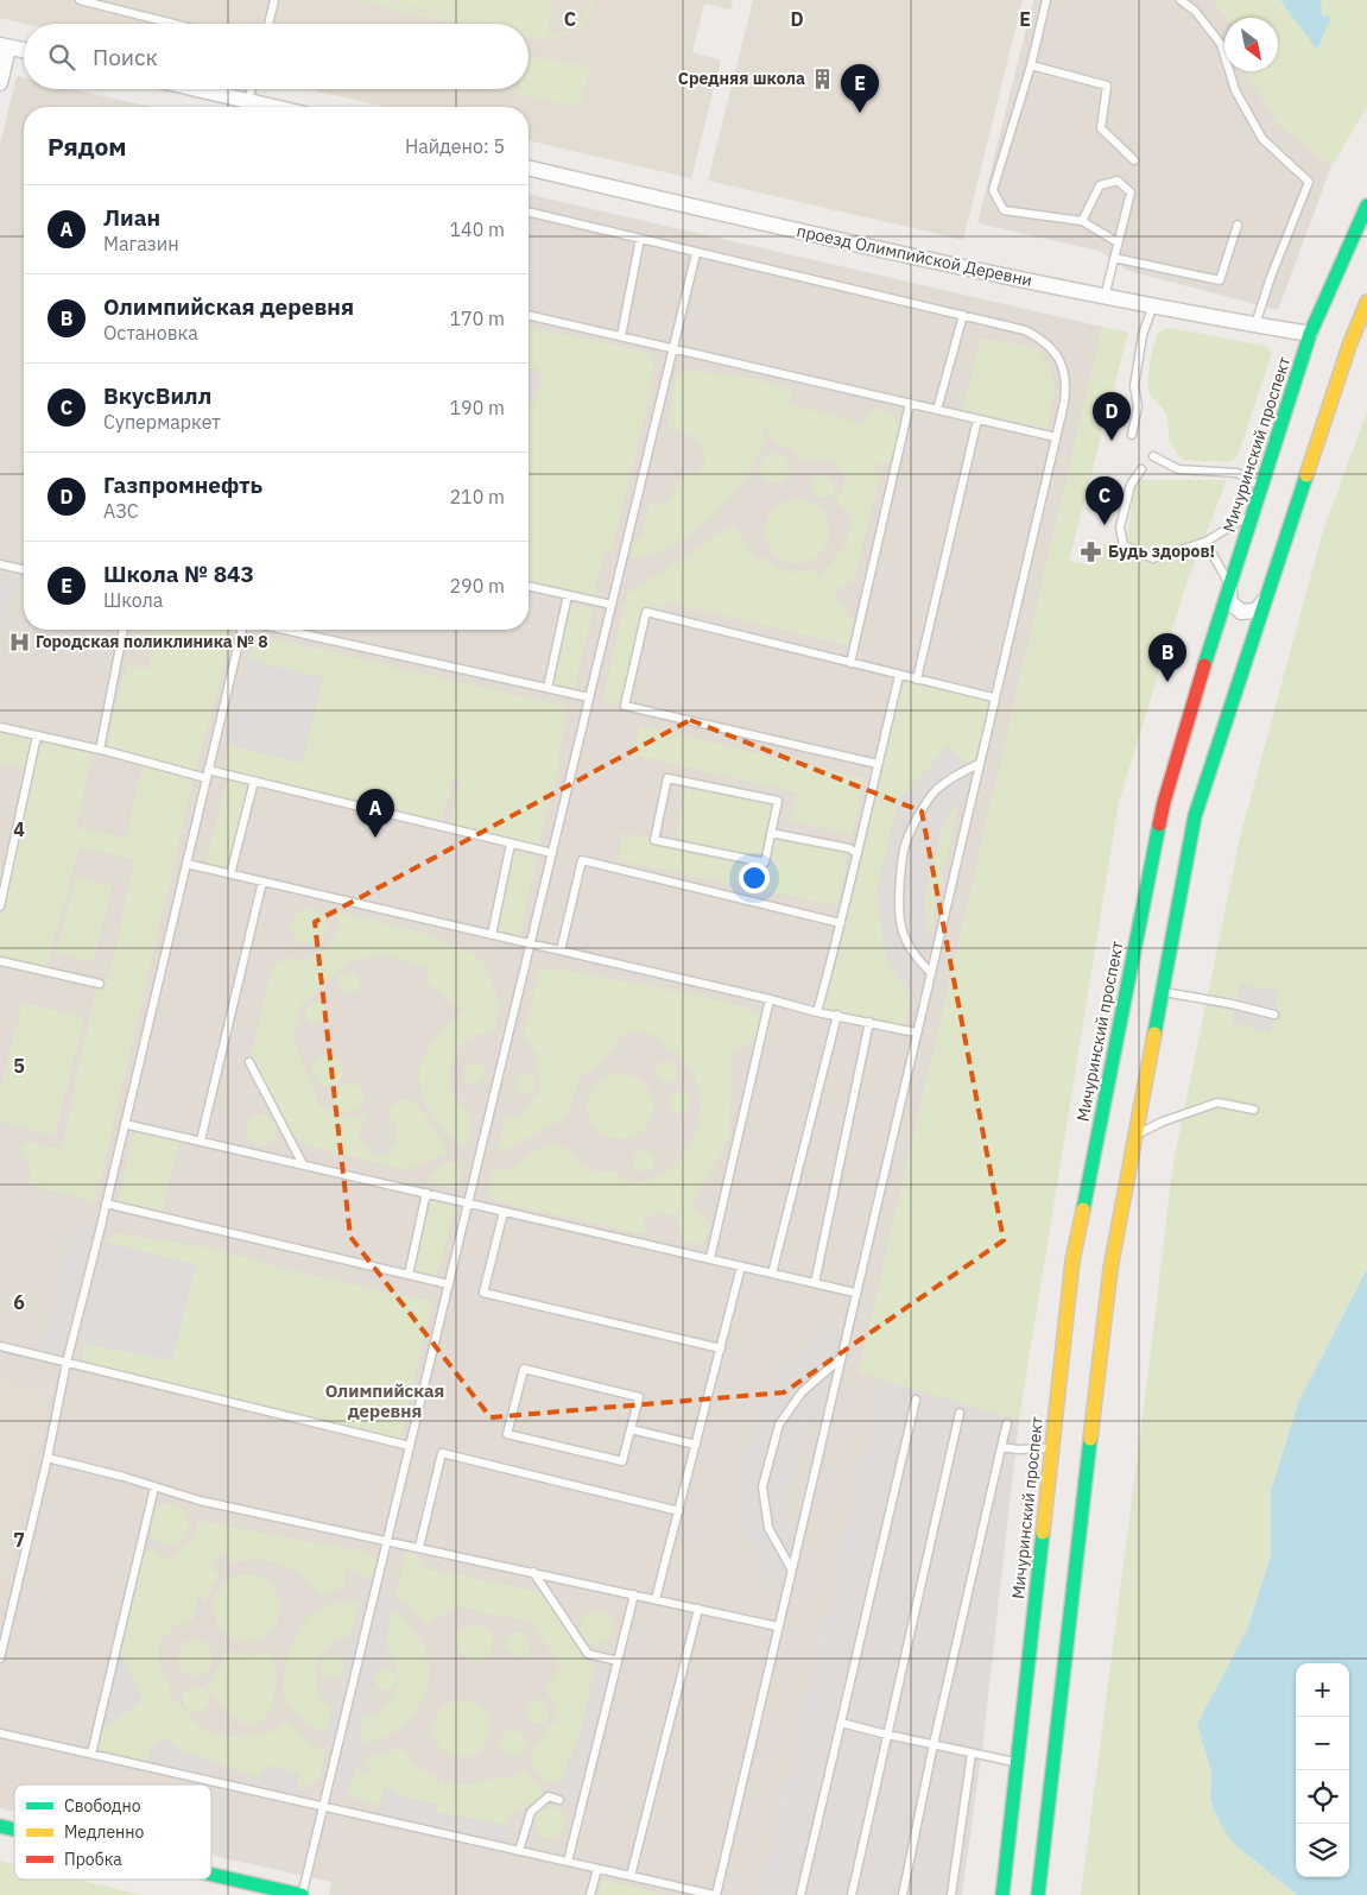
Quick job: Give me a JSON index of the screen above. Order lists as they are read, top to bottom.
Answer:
{
  "streets": {
    "main road": ["Мичуринский проспект"],
    "street": ["проезд Олимпийской Деревни"]
  },
  "crossings": [
    ["проезд Олимпийской Деревни", "Мичуринский проспект"]
  ],
  "districts": ["Олимпийская деревня"],
  "places": {
    "building": ["Средняя школа"],
    "pharmacy": ["Будь здоров!"],
    "hospital": ["Городская поликлиника № 8"]
  },
  "legend": ["Свободно", "Медленно", "Пробка"],
  "north": "bottom right",
  "page": {
    "search": "Поиск",
    "pins": [
      "E",
      "D",
      "C",
      "B",
      "A"
    ],
    "heading": ["Рядом", "Найдено: 5"],
    "list": [
      {
        "mark": "A",
        "name": "Лиан",
        "note": "Магазин",
        "value": "140 m"
      },
      {
        "mark": "B",
        "name": "Олимпийская деревня",
        "note": "Остановка",
        "value": "170 m"
      },
      {
        "mark": "C",
        "name": "ВкусВилл",
        "note": "Супермаркет",
        "value": "190 m"
      },
      {
        "mark": "D",
        "name": "Газпромнефть",
        "note": "АЗС",
        "value": "210 m"
      },
      {
        "mark": "E",
        "name": "Школа № 843",
        "note": "Школа",
        "value": "290 m"
      }
    ],
    "map_buttons": ["+", "−"]
  },
  "grid": {
    "columns": ["C", "D", "E"],
    "rows": [
      "4",
      "5",
      "6",
      "7"
    ]
  }
}
